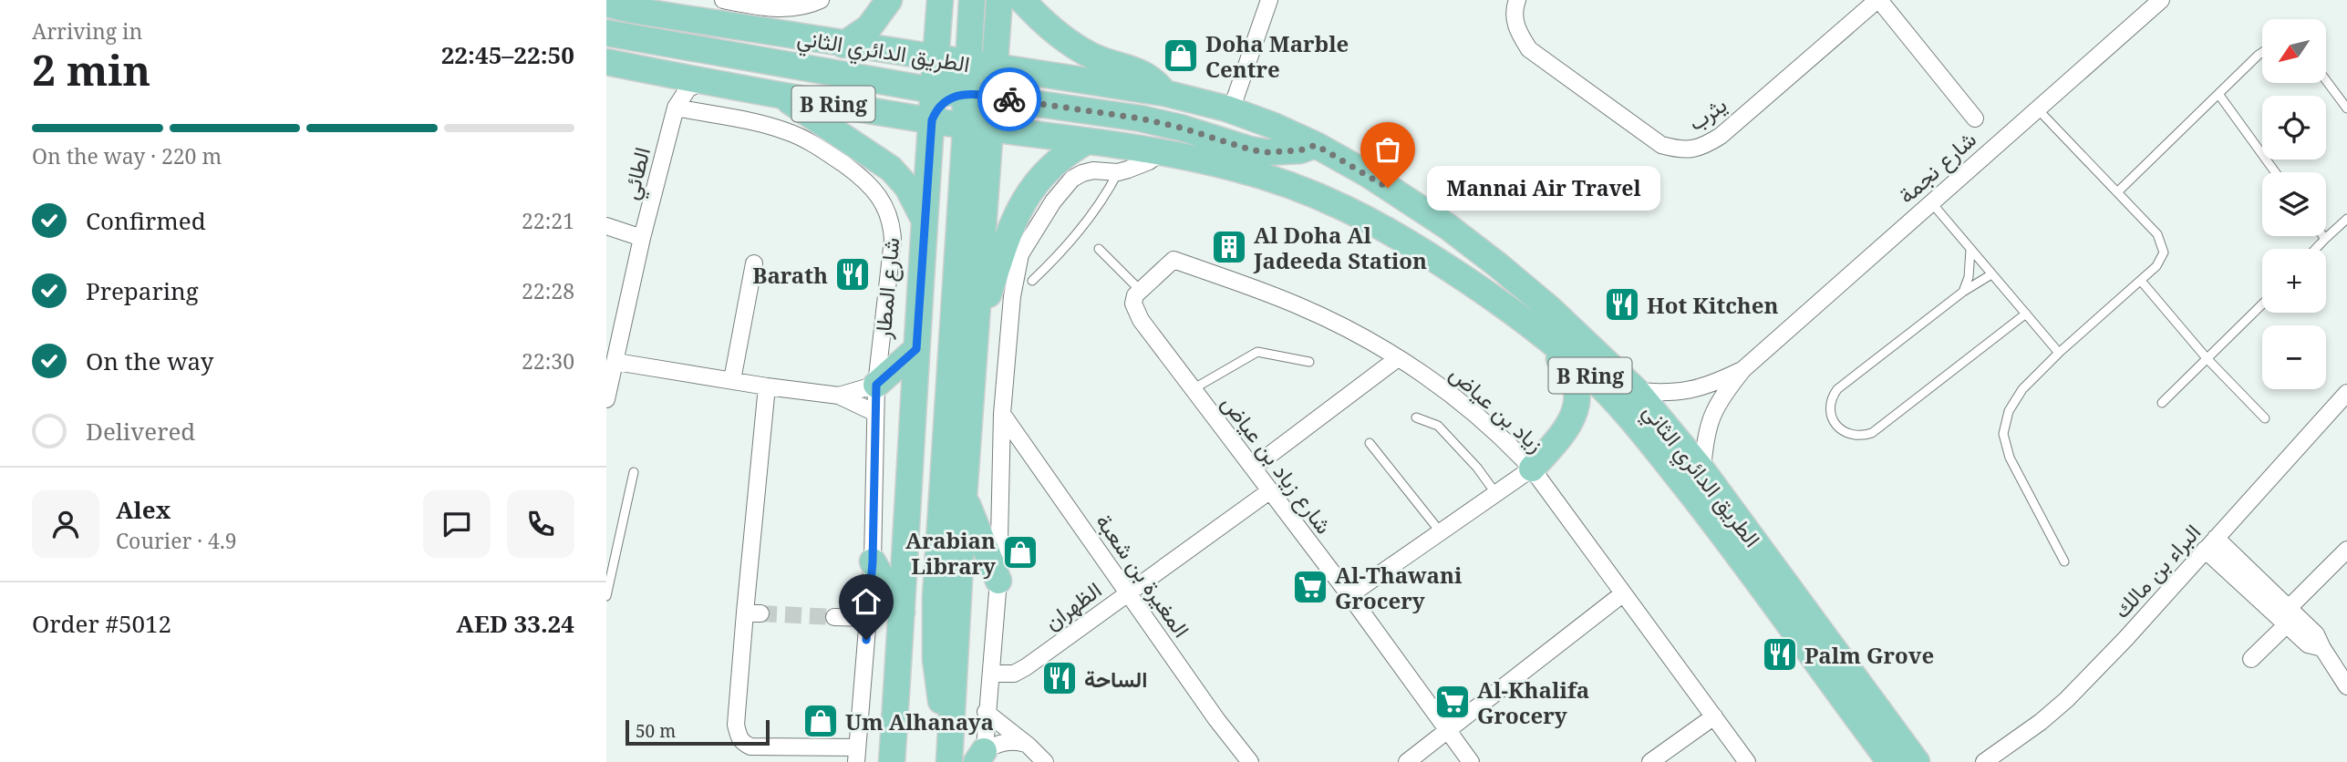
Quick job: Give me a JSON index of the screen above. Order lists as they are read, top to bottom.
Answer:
{
  "streets": {
    "main road": ["الطريق الدائري الثاني", "B Ring", "شارع المطار"],
    "street": [
      "يثرب",
      "شارع نجمة",
      "الطائي",
      "زياد بن عياض",
      "شارع زياد بن عياض",
      "البراء بن مالك",
      "المغيرة بن شعبة",
      "الظهران"
    ]
  },
  "crossings": [
    ["الطريق الدائري الثاني", "شارع نجمة"],
    ["الطريق الدائري الثاني", "الطائي"],
    ["الطريق الدائري الثاني", "شارع المطار"],
    ["الطائي", "شارع المطار"],
    ["زياد بن عياض", "شارع زياد بن عياض"],
    ["شارع زياد بن عياض", "الظهران"],
    ["المغيرة بن شعبة", "الظهران"]
  ],
  "places": {
    "shop": ["Doha Marble Centre", "Arabian Library", "Um Alhanaya"],
    "other": ["Mannai Air Travel"],
    "building": ["Al Doha Al Jadeeda Station"],
    "restaurant": [
      "Barath",
      "Hot Kitchen",
      "Palm Grove",
      "الساحة"
    ],
    "supermarket": ["Al-Thawani Grocery", "Al-Khalifa Grocery"]
  },
  "scale_bar": "50 m",
  "north": "bottom left",
  "page": {
    "heading": ["2 min", "Arriving in", "22:45–22:50"],
    "panel": [
      "Alex",
      "Courier · 4.9",
      "Order #5012",
      "AED 33.24"
    ],
    "map_buttons": ["+", "−"],
    "bar": "On the way · 220 m",
    "bubble": "Mannai Air Travel",
    "list": [
      ["Confirmed", "22:21"],
      ["Preparing", "22:28"],
      ["On the way", "22:30"],
      "Delivered"
    ],
    "scale": "50 m"
  }
}
